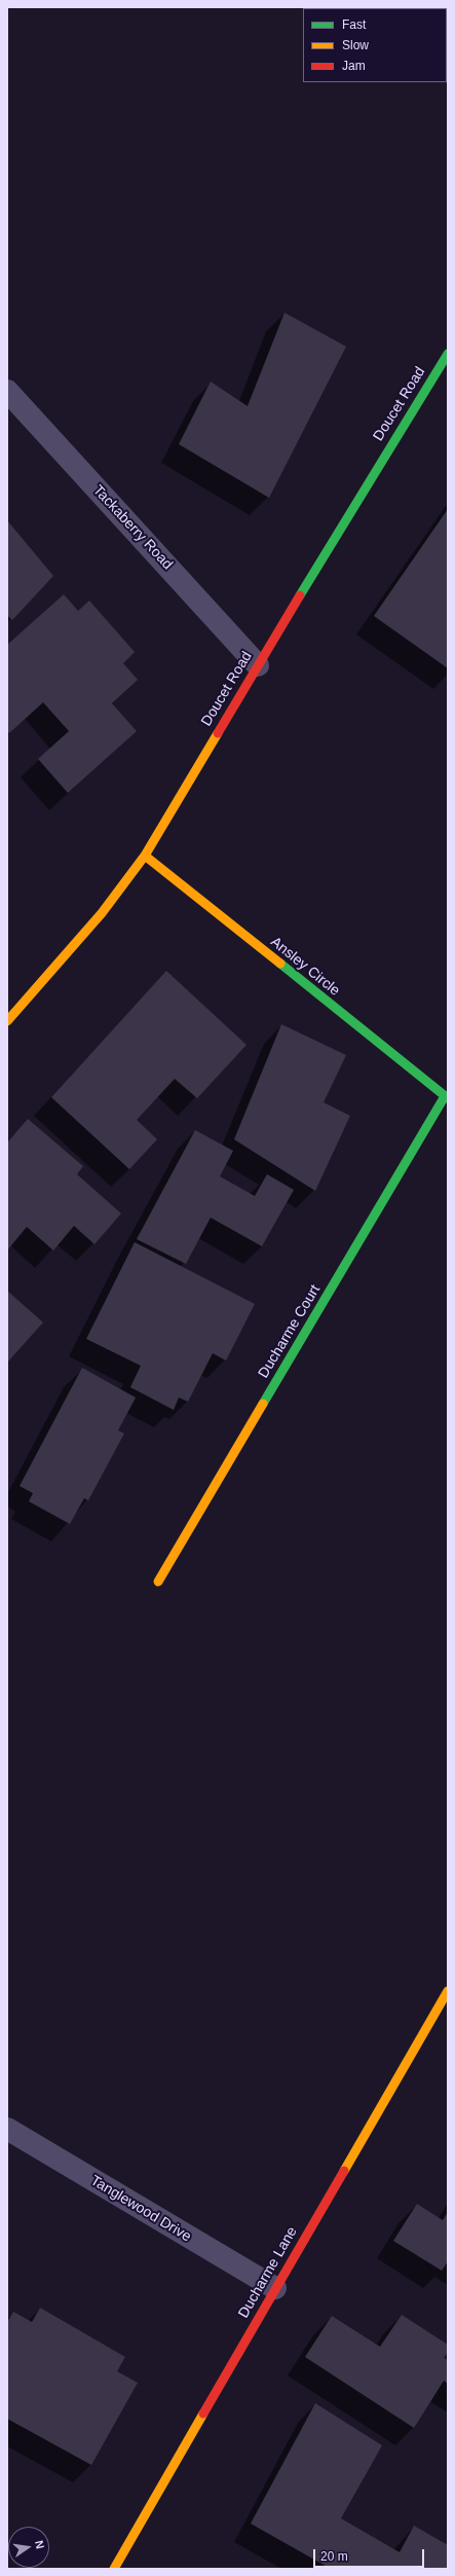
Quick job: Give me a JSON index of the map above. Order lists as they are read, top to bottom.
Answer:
{
  "streets": {
    "street": [
      "Doucet Road",
      "Tackaberry Road",
      "Ansley Circle",
      "Ducharme Court",
      "Tanglewood Drive",
      "Ducharme Lane"
    ]
  },
  "crossings": [
    ["Doucet Road", "Tackaberry Road"],
    ["Doucet Road", "Ansley Circle"],
    ["Ansley Circle", "Ducharme Court"],
    ["Tanglewood Drive", "Ducharme Lane"]
  ],
  "legend": ["Fast", "Slow", "Jam"],
  "scale_bar": "20 m",
  "north": "right"
}
